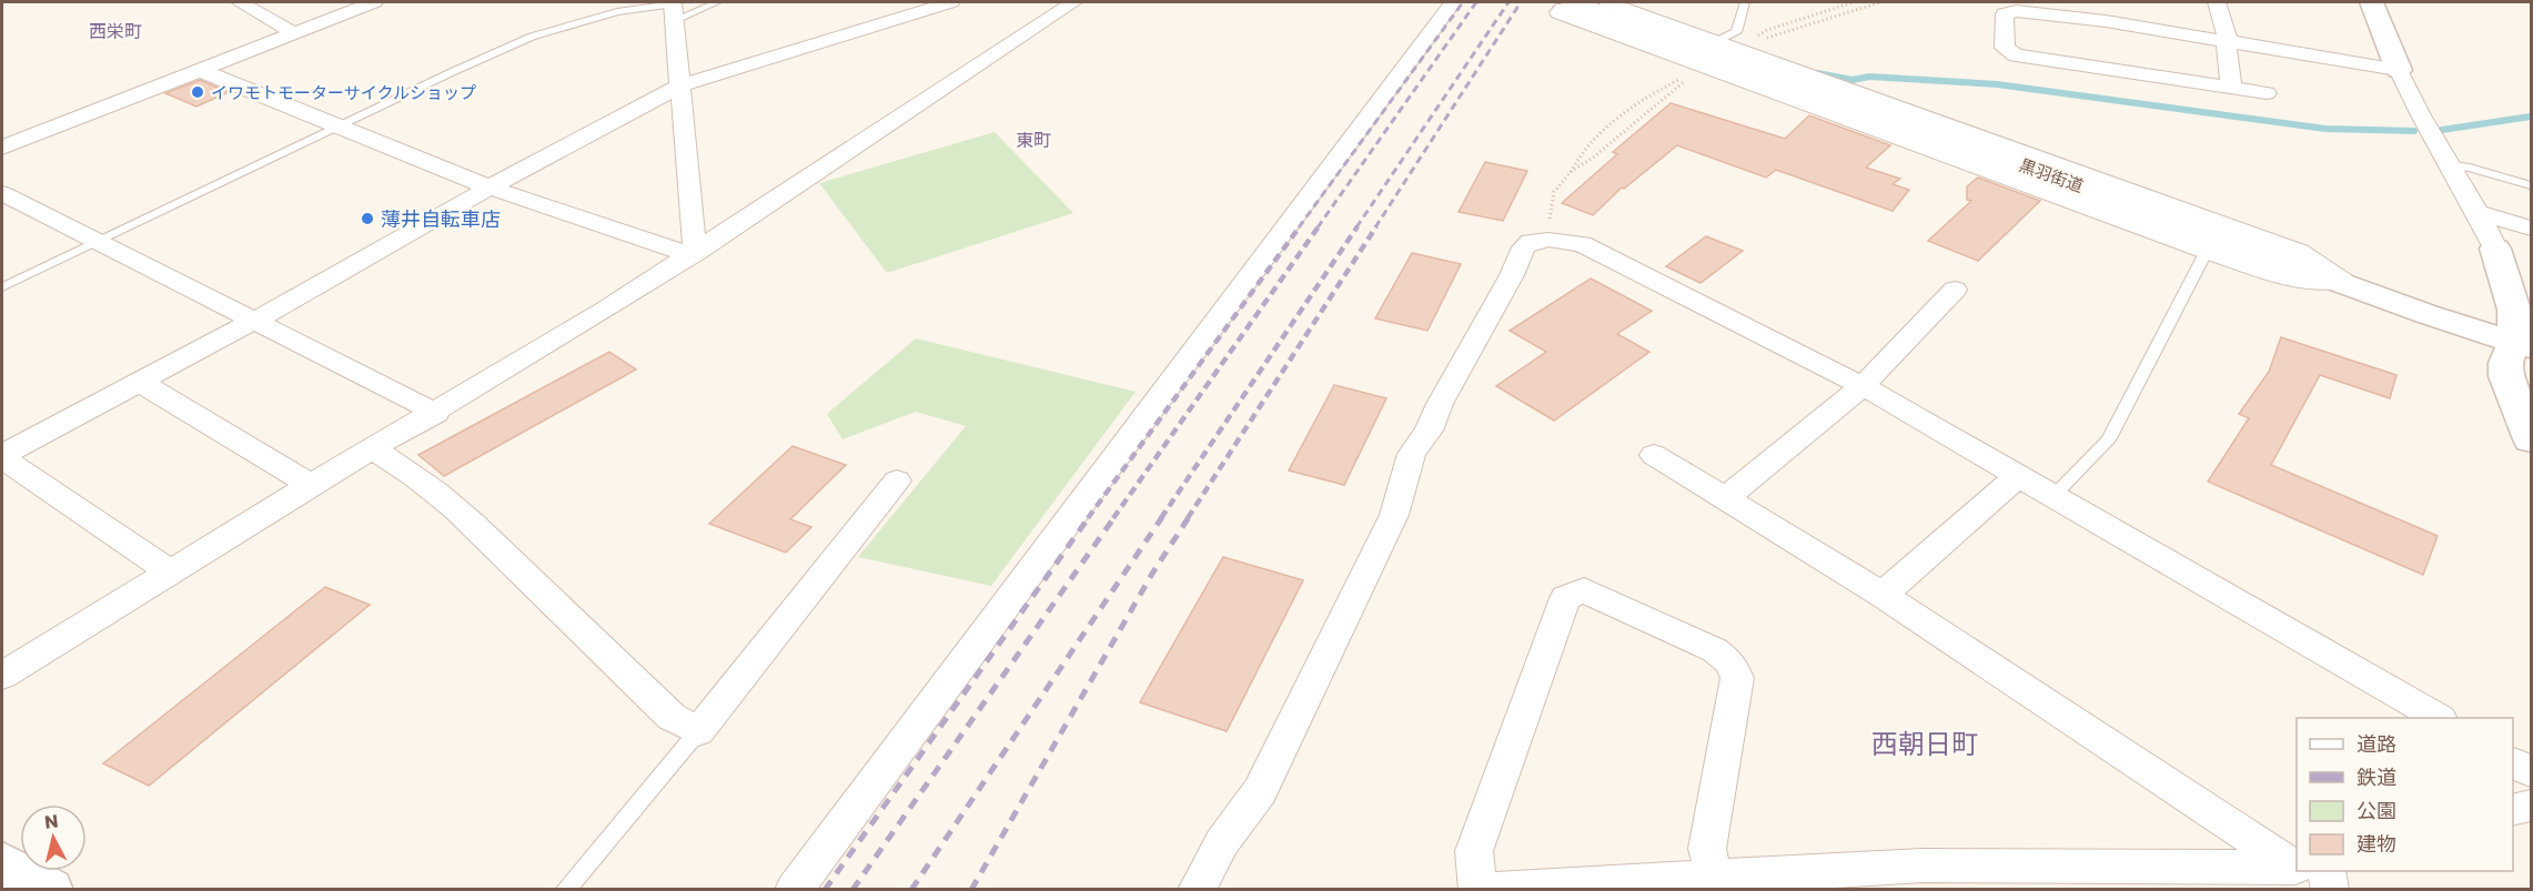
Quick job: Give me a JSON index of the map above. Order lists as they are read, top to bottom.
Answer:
{
  "streets": {
    "street": ["黒羽街道"]
  },
  "districts": ["西栄町", "東町", "西朝日町"],
  "places": ["イワモトモーターサイクルショップ", "薄井自転車店"],
  "legend": [
    "道路",
    "鉄道",
    "公園",
    "建物"
  ],
  "north": "top"
}
